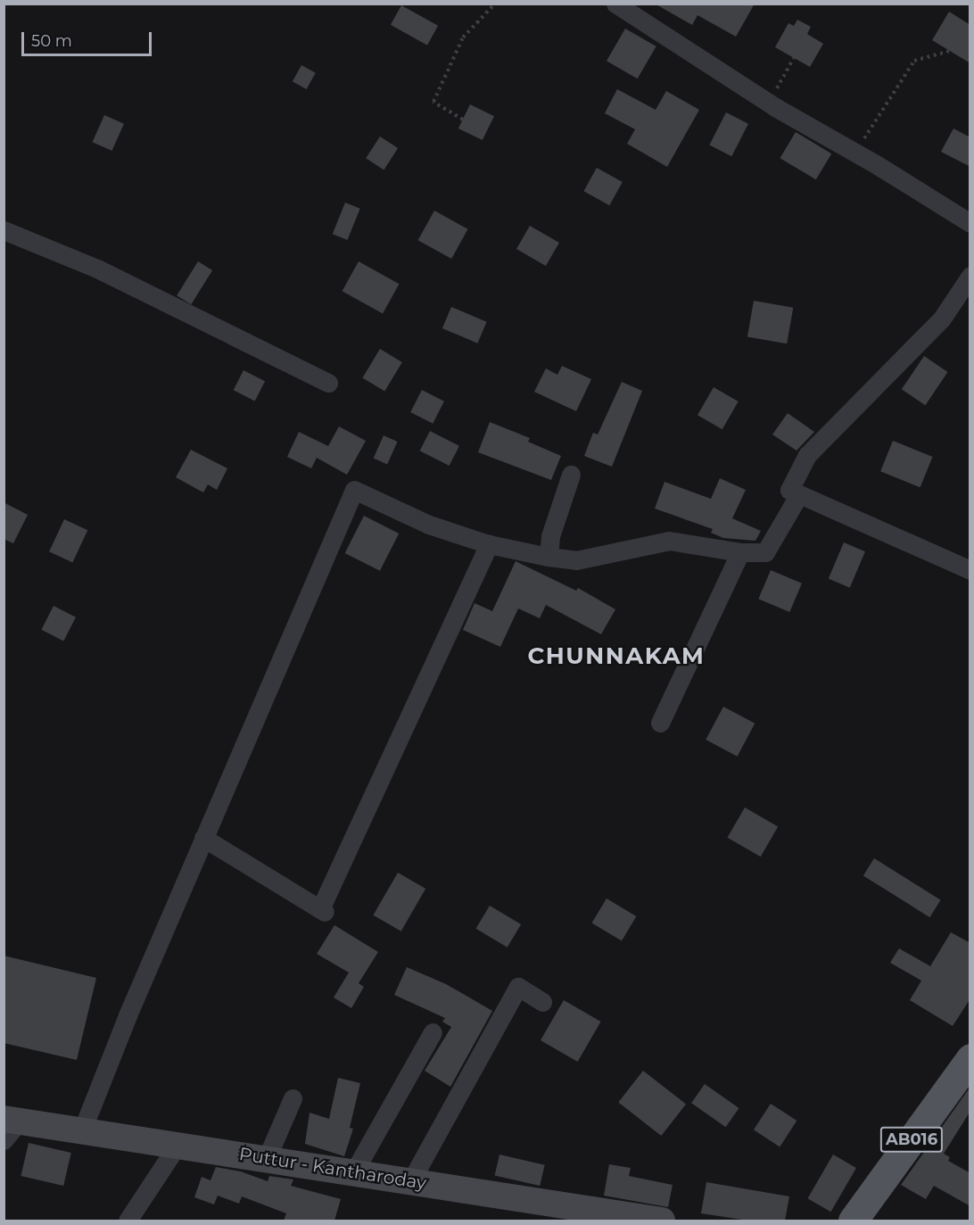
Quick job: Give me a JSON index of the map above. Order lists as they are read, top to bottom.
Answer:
{
  "streets": {
    "main road": ["AB016", "Puttur - Kantharoday"]
  },
  "districts": ["CHUNNAKAM"],
  "scale_bar": "50 m"
}
